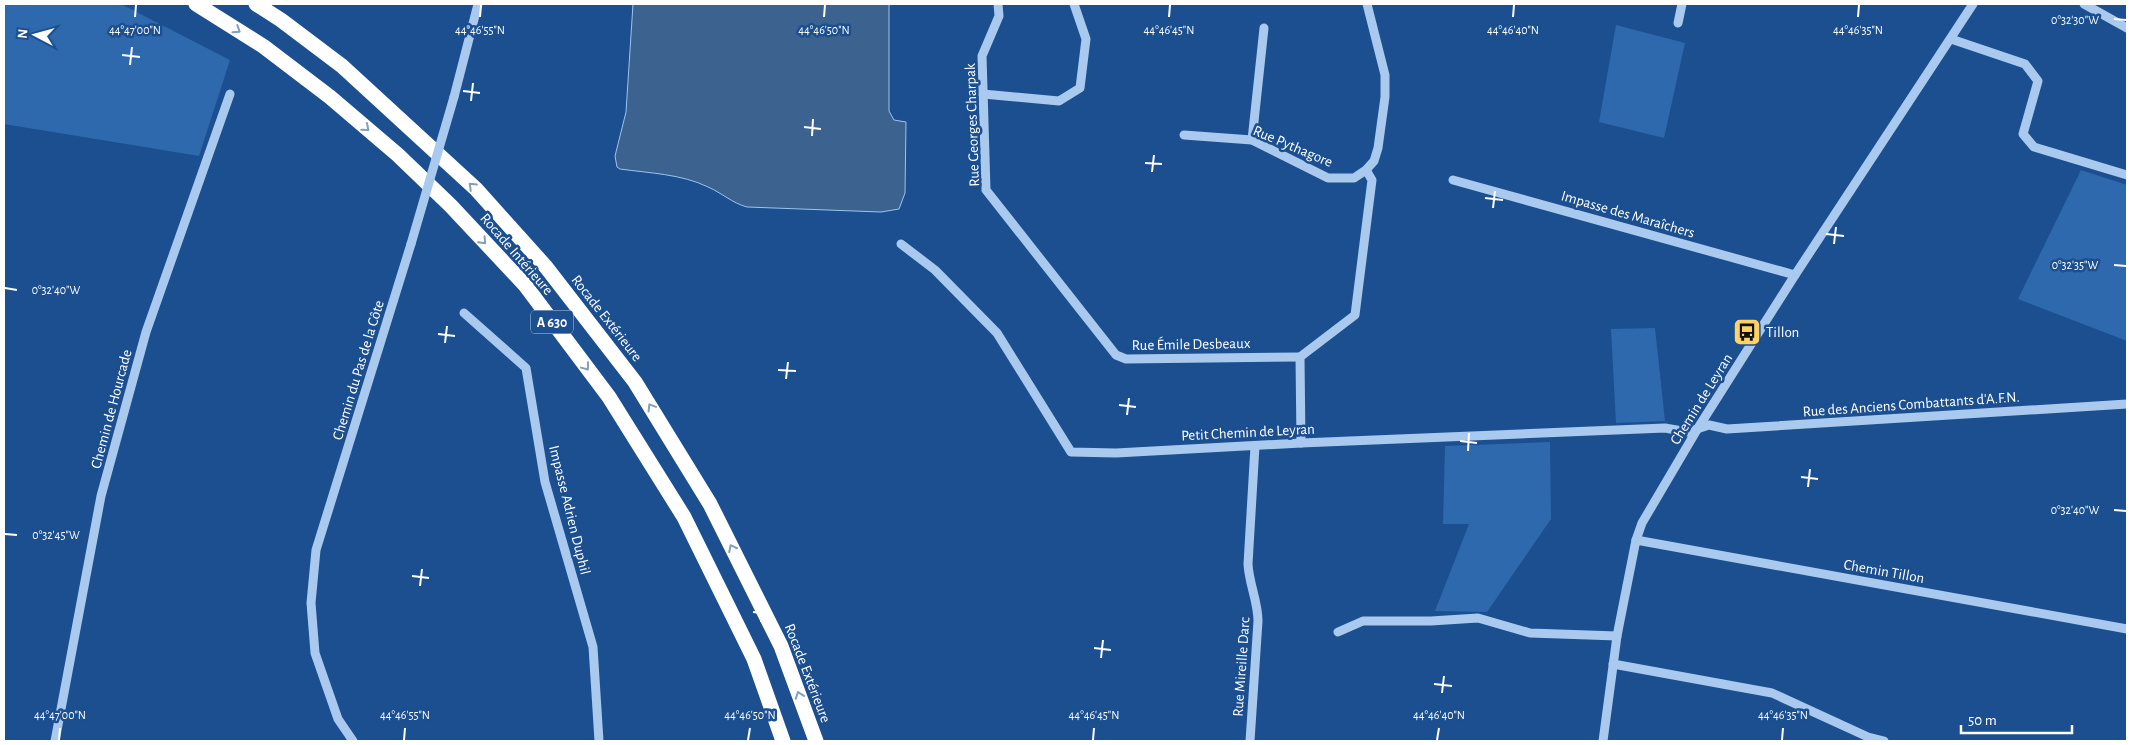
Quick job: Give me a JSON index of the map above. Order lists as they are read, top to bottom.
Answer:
{
  "streets": {
    "highway": ["Rocade Intérieure", "Rocade Extérieure", "A 630"],
    "street": [
      "Rue Georges Charpak",
      "Rue Pythagore",
      "Impasse des Maraîchers",
      "Rue Émile Desbeaux",
      "Chemin du Pas de la Côte",
      "Chemin de Leyran",
      "Rue des Anciens Combattants d'A.F.N.",
      "Chemin de Hourcade",
      "Petit Chemin de Leyran",
      "Impasse Adrien Duphil",
      "Chemin Tillon",
      "Rue Mireille Darc"
    ]
  },
  "crossings": [
    ["Rue Georges Charpak", "Rue Émile Desbeaux"],
    ["Impasse des Maraîchers", "Chemin de Leyran"],
    ["Chemin de Leyran", "Rue des Anciens Combattants d'A.F.N."],
    ["Chemin de Leyran", "Petit Chemin de Leyran"],
    ["Chemin de Leyran", "Chemin Tillon"],
    ["Rue des Anciens Combattants d'A.F.N.", "Petit Chemin de Leyran"],
    ["Petit Chemin de Leyran", "Rue Mireille Darc"]
  ],
  "one_way": ["Rocade Intérieure", "Rocade Extérieure"],
  "places": {
    "bus stop": ["Tillon"]
  },
  "scale_bar": "50 m",
  "north": "left",
  "coordinates": [
    "0°32'30\"W",
    "44°47'00\"N",
    "44°46'55\"N",
    "44°46'50\"N",
    "44°46'45\"N",
    "44°46'40\"N",
    "44°46'35\"N",
    "0°32'35\"W",
    "0°32'40\"W",
    "0°32'45\"W"
  ]
}
